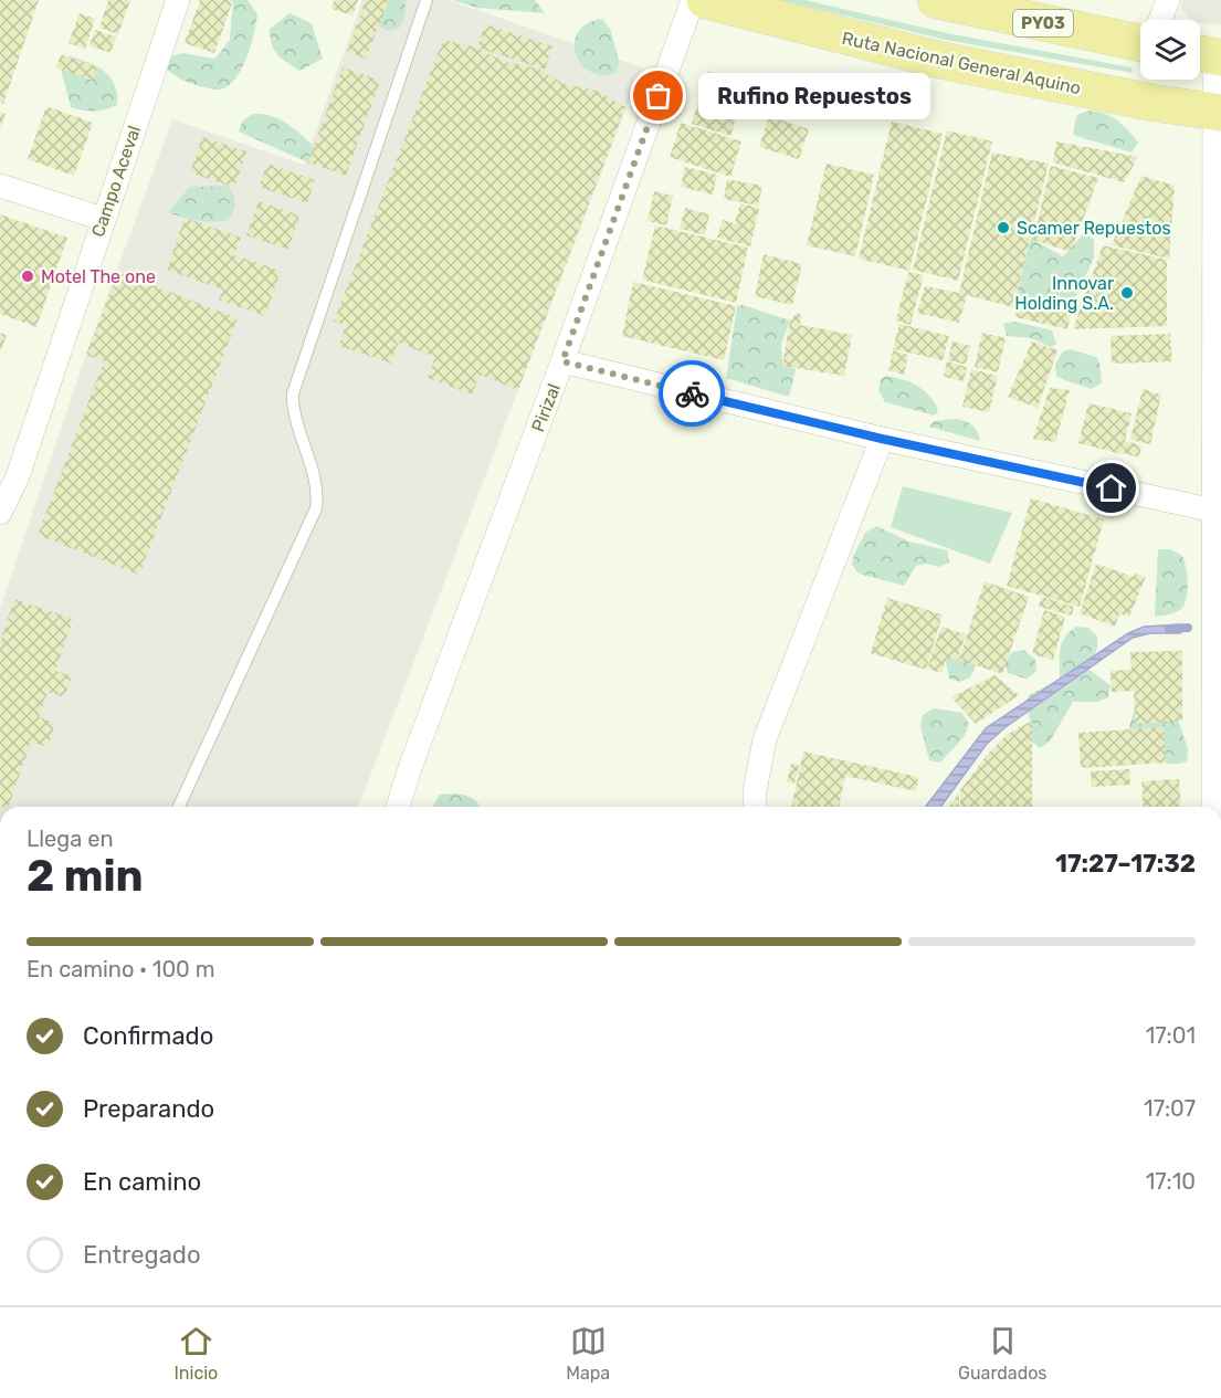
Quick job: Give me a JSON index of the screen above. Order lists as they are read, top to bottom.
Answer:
{
  "streets": {
    "highway": ["PY03", "Ruta Nacional General Aquino"],
    "street": ["Campo Aceval", "Pirizal"]
  },
  "places": [
    "Rufino Repuestos",
    "Scamer Repuestos",
    "Motel The one",
    "Innovar Holding S.A."
  ],
  "page": {
    "bubble": "Rufino Repuestos",
    "heading": ["2 min", "Llega en", "17:27–17:32"],
    "bar": "En camino · 100 m",
    "list": [
      ["Confirmado", "17:01"],
      ["Preparando", "17:07"],
      ["En camino", "17:10"],
      "Entregado"
    ],
    "tabs": ["Inicio", "Mapa", "Guardados"]
  }
}
